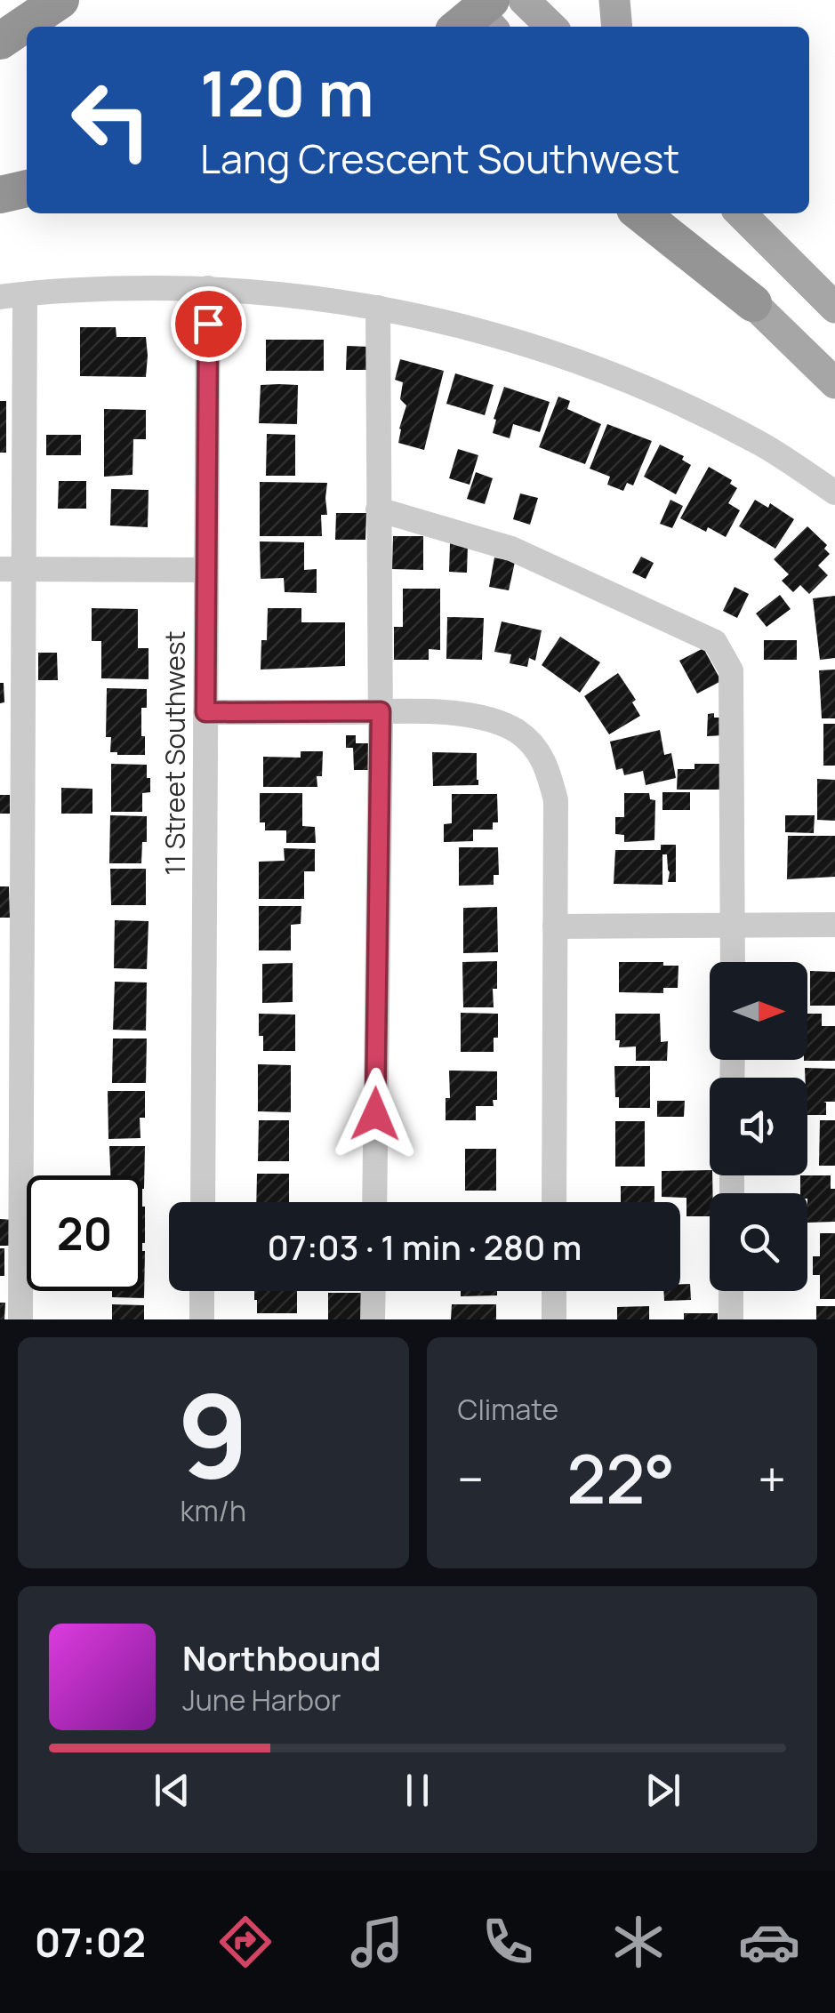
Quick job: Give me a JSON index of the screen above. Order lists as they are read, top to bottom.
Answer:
{
  "streets": {
    "street": ["11 Street Southwest"]
  },
  "north": "right",
  "page": {
    "turn": ["120 m", "Lang Crescent Southwest"],
    "limit": "20",
    "trip": "07:03 · 1 min · 280 m",
    "tile": [
      ["9", "km/h"],
      "Climate"
    ],
    "heat": ["−", "22°", "+"],
    "song": ["Northbound", "June Harbor"],
    "tabs": "07:02"
  }
}
